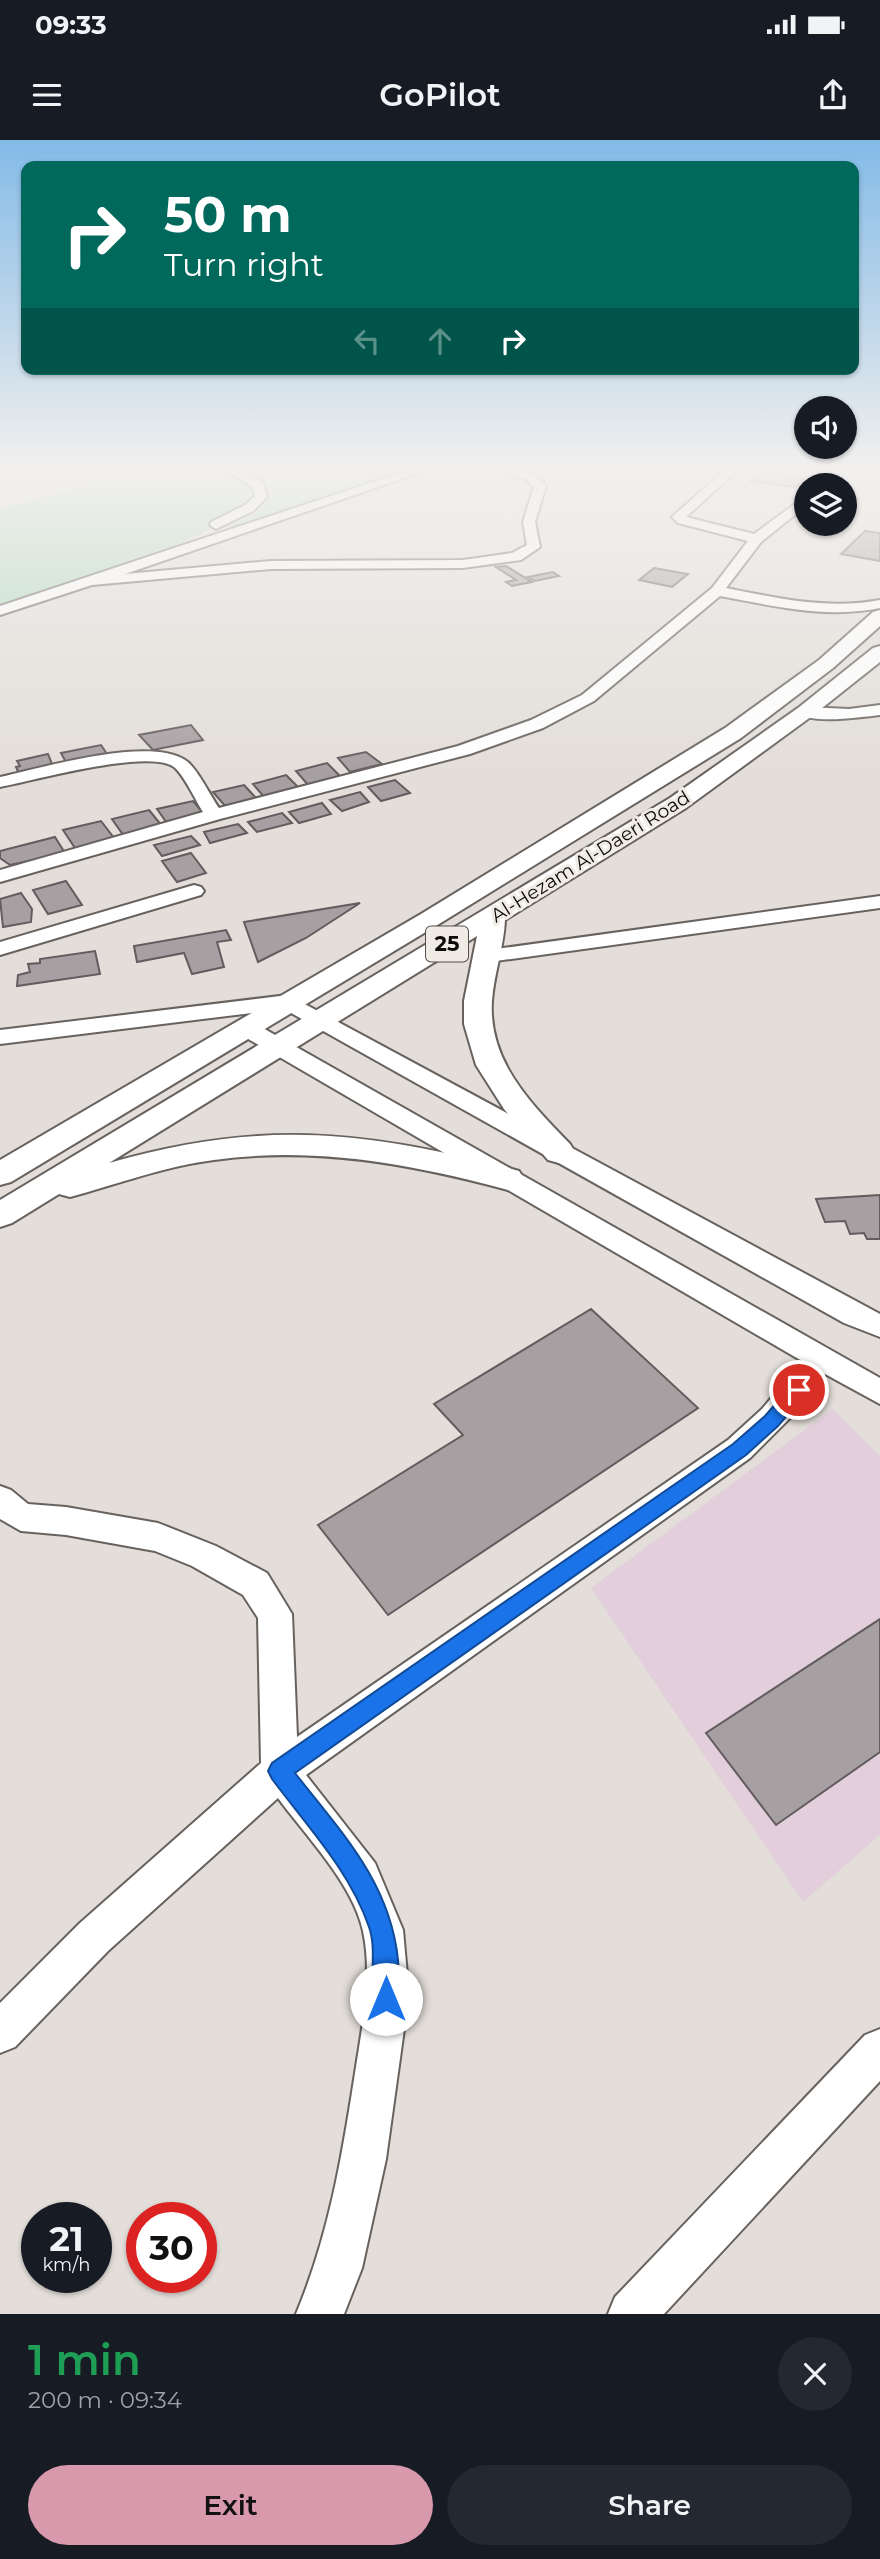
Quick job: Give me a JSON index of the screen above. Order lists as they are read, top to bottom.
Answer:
{
  "streets": {
    "main road": ["Al-Hezam Al-Daeri Road", "25"]
  },
  "page": {
    "status": "09:33",
    "header": "GoPilot",
    "turn": ["50 m", "Turn right"],
    "speed": "21 km/h",
    "limit": "30",
    "heading": ["1 min", "200 m · 09:34"],
    "buttons": ["Exit", "Share"]
  }
}
